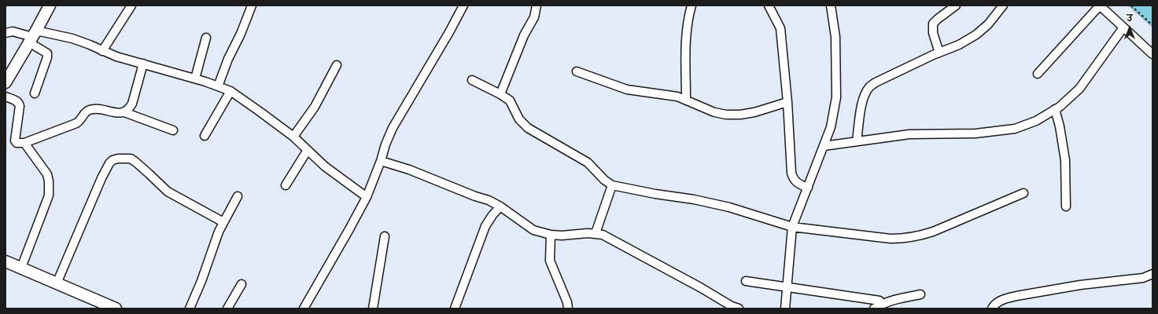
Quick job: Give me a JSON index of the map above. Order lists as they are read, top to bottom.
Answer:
{
  "north": "top"
}
